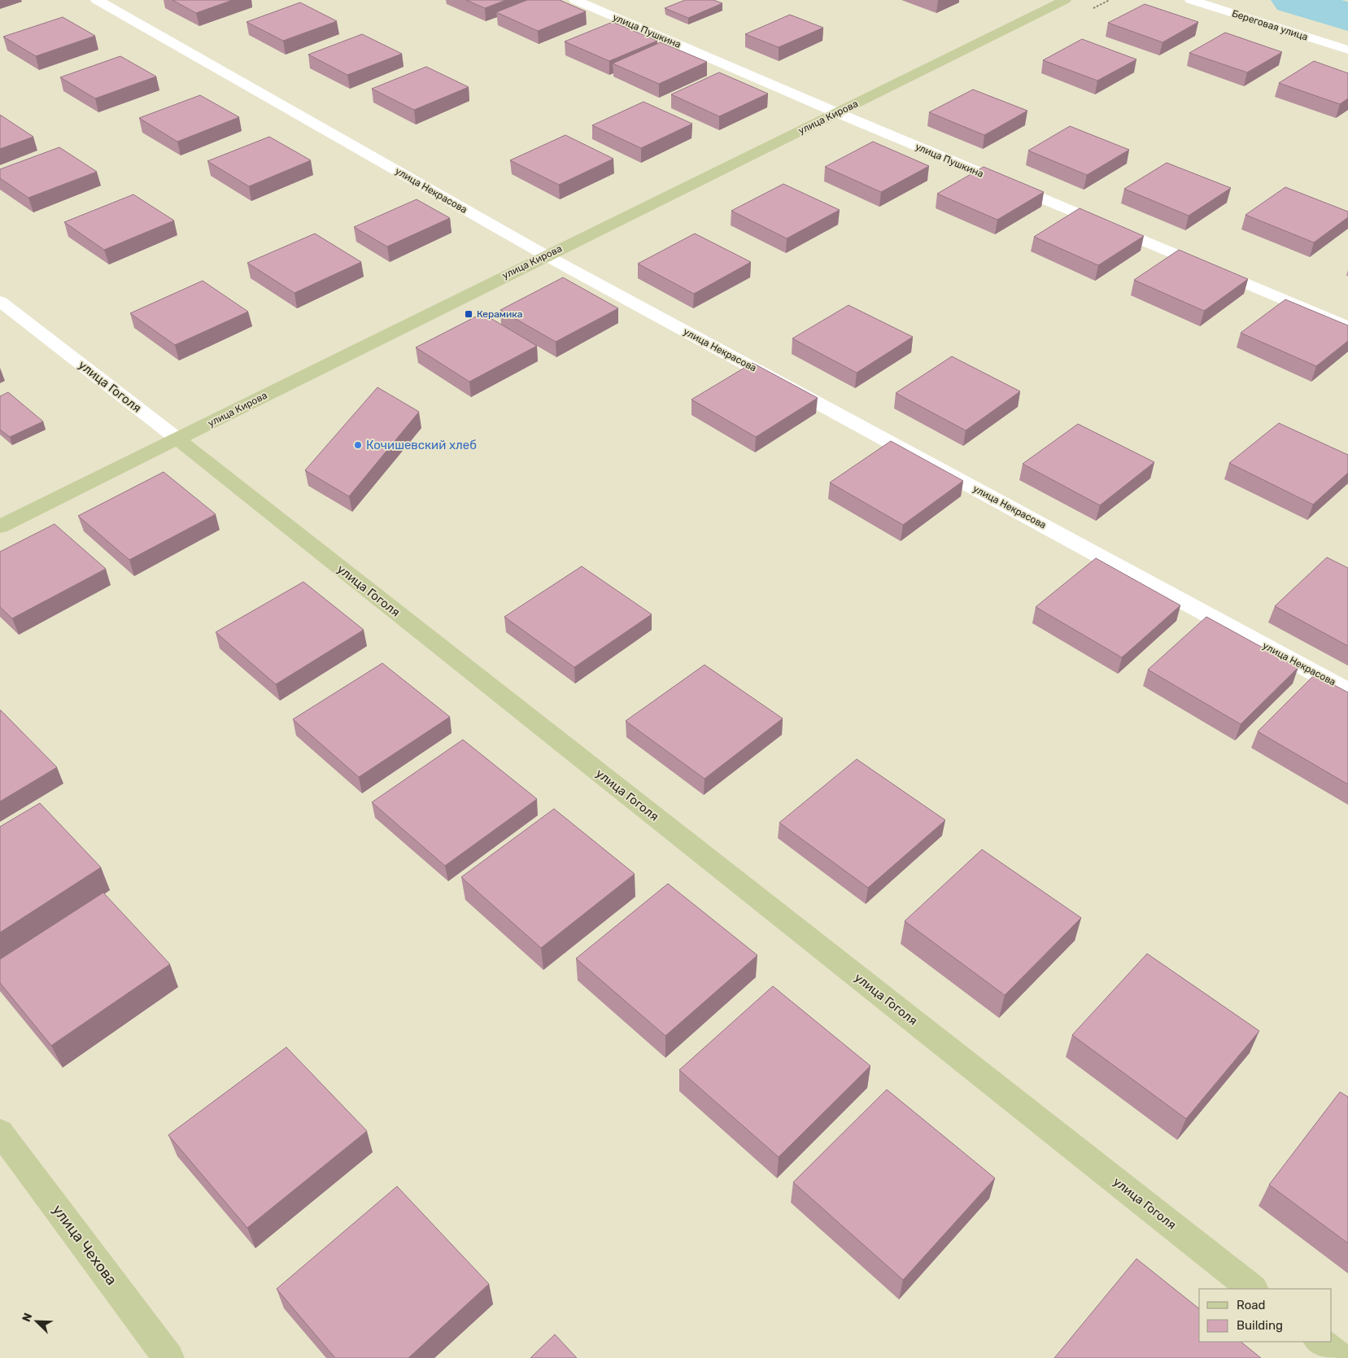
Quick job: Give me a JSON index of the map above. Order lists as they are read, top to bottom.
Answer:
{
  "streets": {
    "main road": ["улица Кирова", "улица Гоголя", "улица Чехова"],
    "street": ["Береговая улица", "улица Пушкина", "улица Некрасова"]
  },
  "crossings": [
    ["улица Пушкина", "улица Кирова"],
    ["улица Кирова", "улица Некрасова"],
    ["улица Кирова", "улица Гоголя"]
  ],
  "places": {
    "transit": ["Керамика"],
    "other": ["Кочишевский хлеб"]
  },
  "legend": ["Road", "Building"],
  "north": "top left"
}
